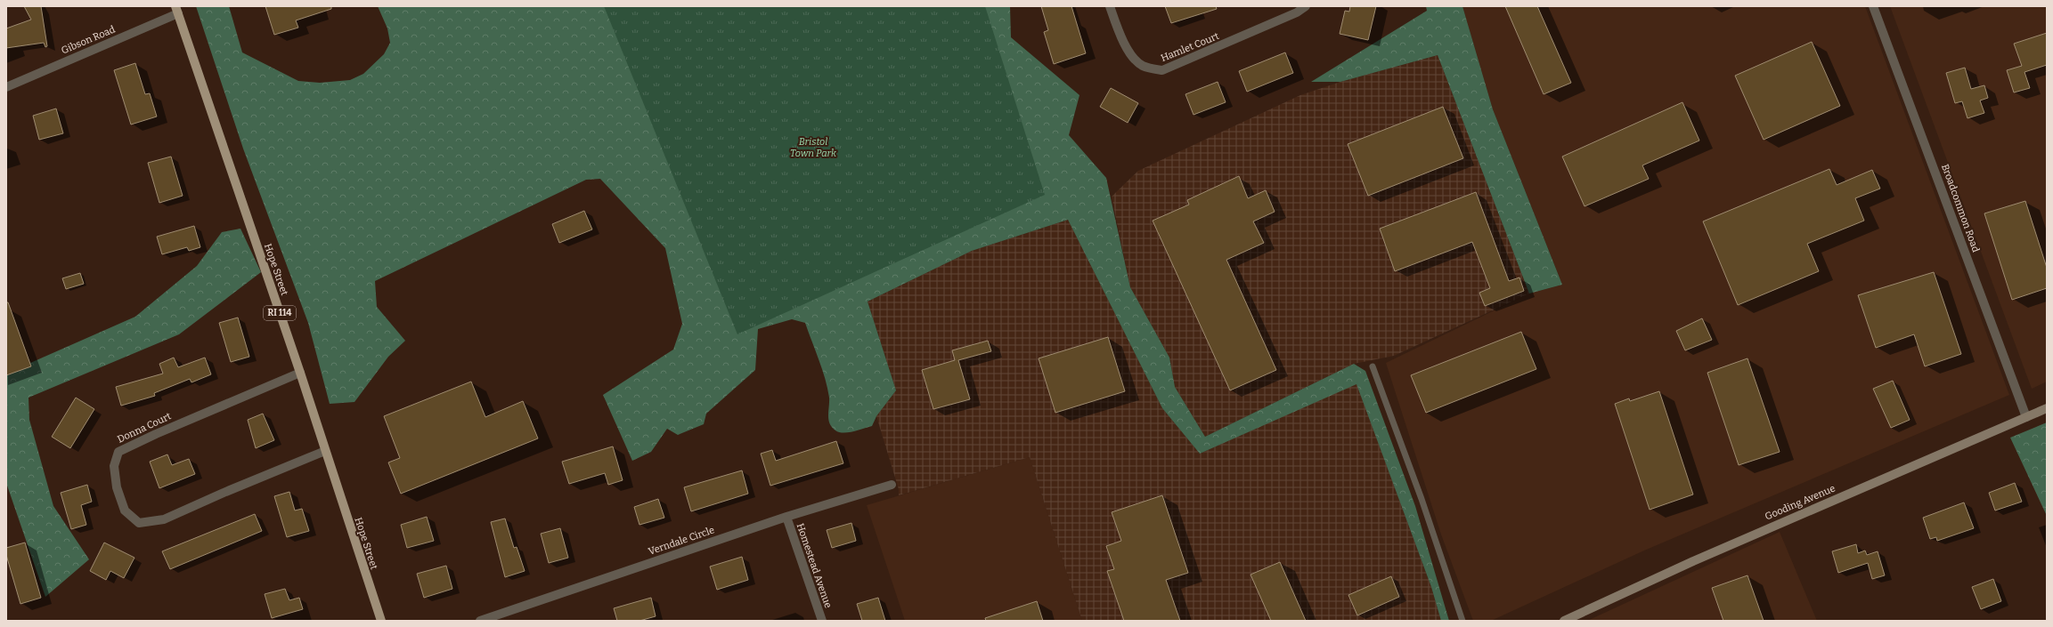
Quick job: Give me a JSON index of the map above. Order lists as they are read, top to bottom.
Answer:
{
  "streets": {
    "main road": ["Hope Street", "RI 114", "Gooding Avenue"],
    "street": [
      "Gibson Road",
      "Hamlet Court",
      "Broadcommon Road",
      "Donna Court",
      "Verndale Circle",
      "Homestead Avenue"
    ]
  },
  "crossings": [
    ["Gibson Road", "Hope Street"],
    ["Broadcommon Road", "Gooding Avenue"],
    ["Hope Street", "Donna Court"],
    ["Verndale Circle", "Homestead Avenue"]
  ],
  "parks": ["Bristol Town Park"]
}
